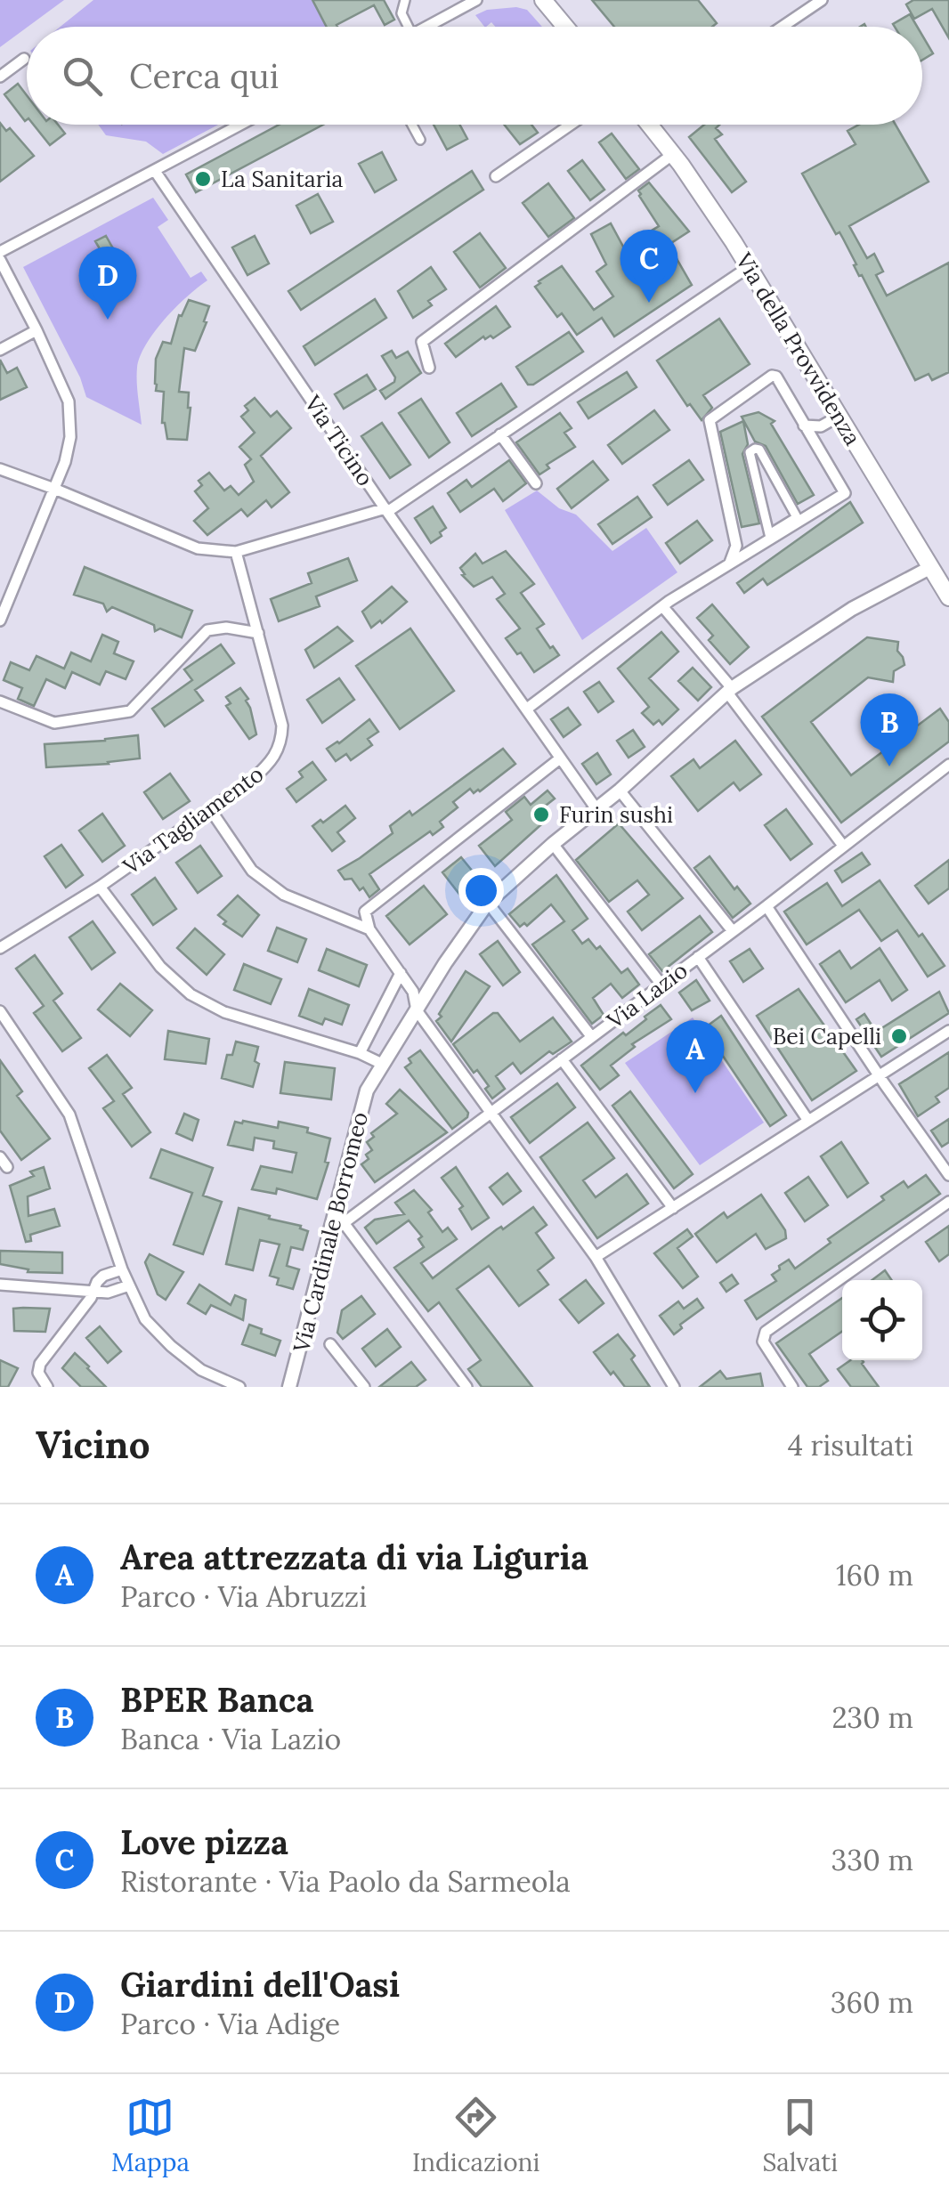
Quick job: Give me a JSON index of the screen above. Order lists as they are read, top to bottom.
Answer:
{
  "streets": {
    "main road": ["Via della Provvidenza"],
    "street": [
      "Via Ticino",
      "Via Tagliamento",
      "Via Lazio",
      "Via Cardinale Borromeo"
    ]
  },
  "crossings": [
    ["Via della Provvidenza", "Via Cardinale Borromeo"],
    ["Via Ticino", "Via Cardinale Borromeo"]
  ],
  "places": ["La Sanitaria", "Furin sushi", "Bei Capelli"],
  "page": {
    "search": "Cerca qui",
    "pins": [
      "C",
      "D",
      "B",
      "A"
    ],
    "heading": ["Vicino", "4 risultati"],
    "list": [
      {
        "mark": "A",
        "name": "Area attrezzata di via Liguria",
        "note": "Parco · Via Abruzzi",
        "value": "160 m"
      },
      {
        "mark": "B",
        "name": "BPER Banca",
        "note": "Banca · Via Lazio",
        "value": "230 m"
      },
      {
        "mark": "C",
        "name": "Love pizza",
        "note": "Ristorante · Via Paolo da Sarmeola",
        "value": "330 m"
      },
      {
        "mark": "D",
        "name": "Giardini dell'Oasi",
        "note": "Parco · Via Adige",
        "value": "360 m"
      }
    ],
    "nav": ["Mappa", "Indicazioni", "Salvati"]
  }
}
